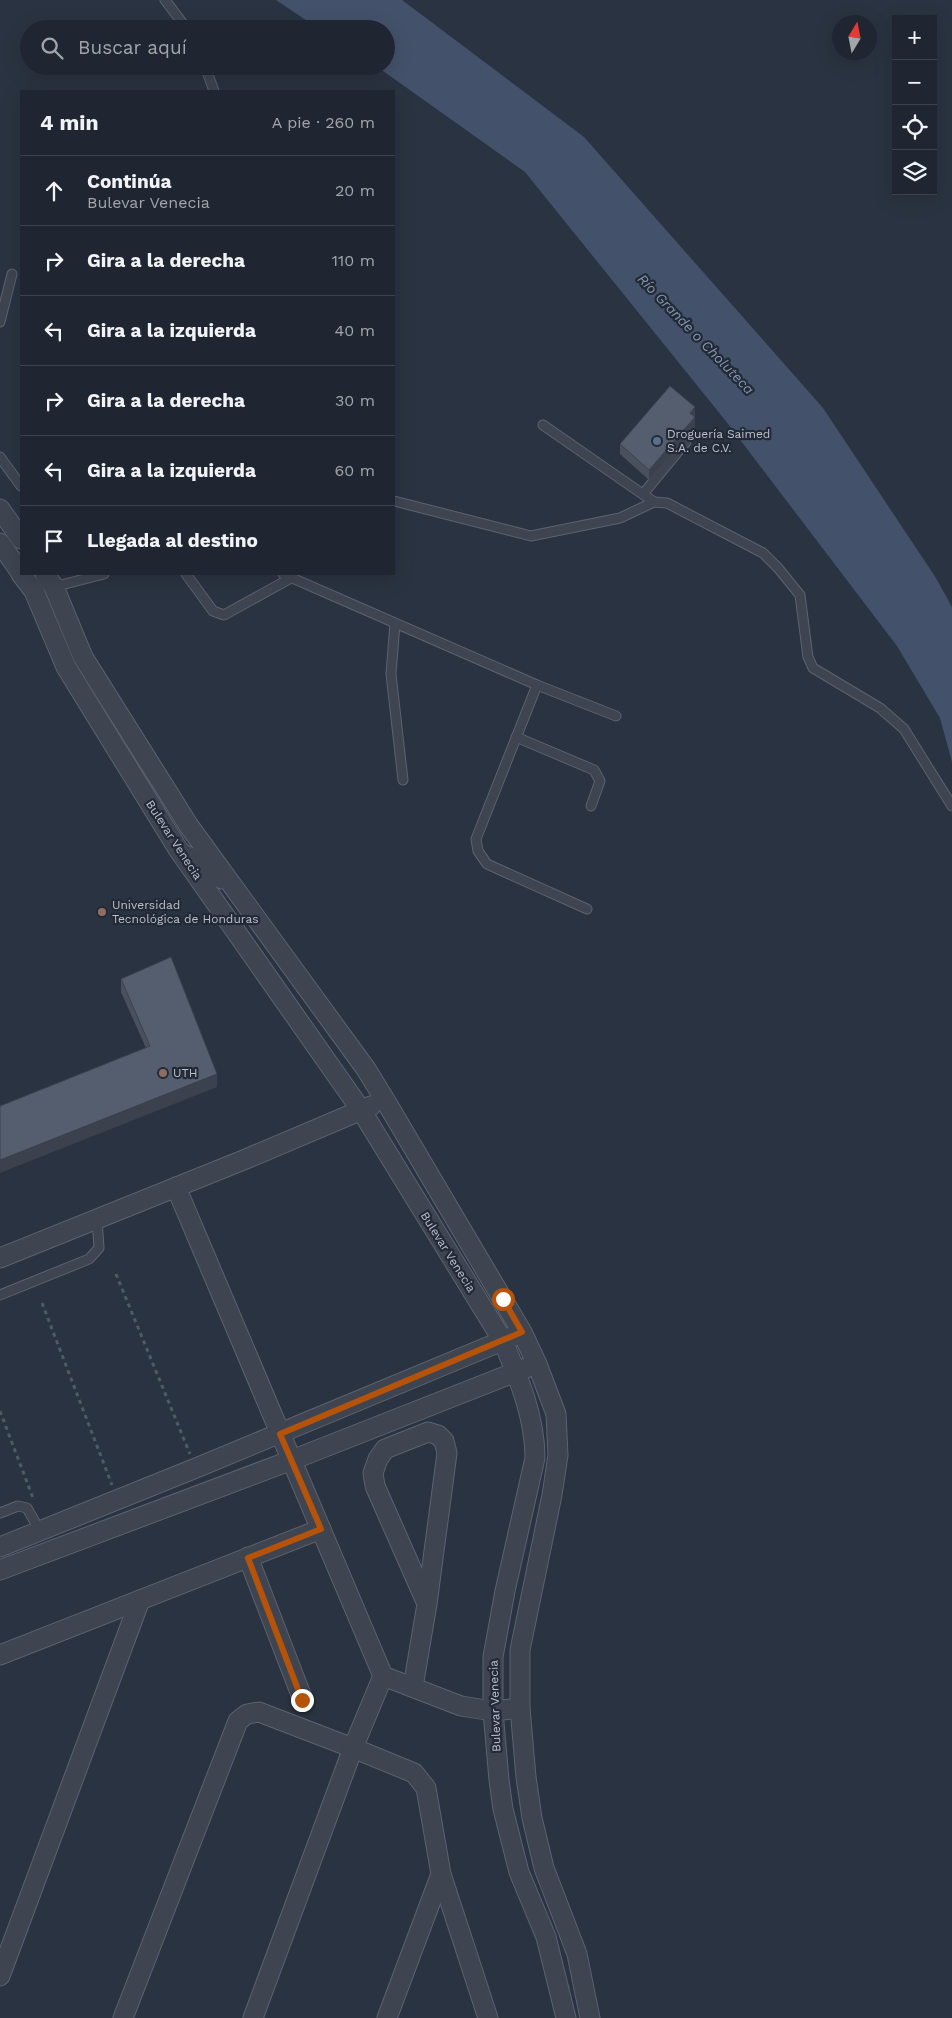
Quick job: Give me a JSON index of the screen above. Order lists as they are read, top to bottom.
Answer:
{
  "streets": {
    "street": ["Bulevar Venecia"]
  },
  "water": ["Río Grande o Choluteca"],
  "places": ["Droguería Saimed S.A. de C.V.", "Universidad Tecnológica de Honduras", "UTH"],
  "north": "top",
  "page": {
    "map_buttons": ["+", "−"],
    "search": "Buscar aquí",
    "heading": ["4 min", "A pie · 260 m"],
    "list": [
      ["Continúa", "Bulevar Venecia", "20 m"],
      ["Gira a la derecha", "110 m"],
      ["Gira a la izquierda", "40 m"],
      ["Gira a la derecha", "30 m"],
      ["Gira a la izquierda", "60 m"],
      "Llegada al destino"
    ]
  }
}
